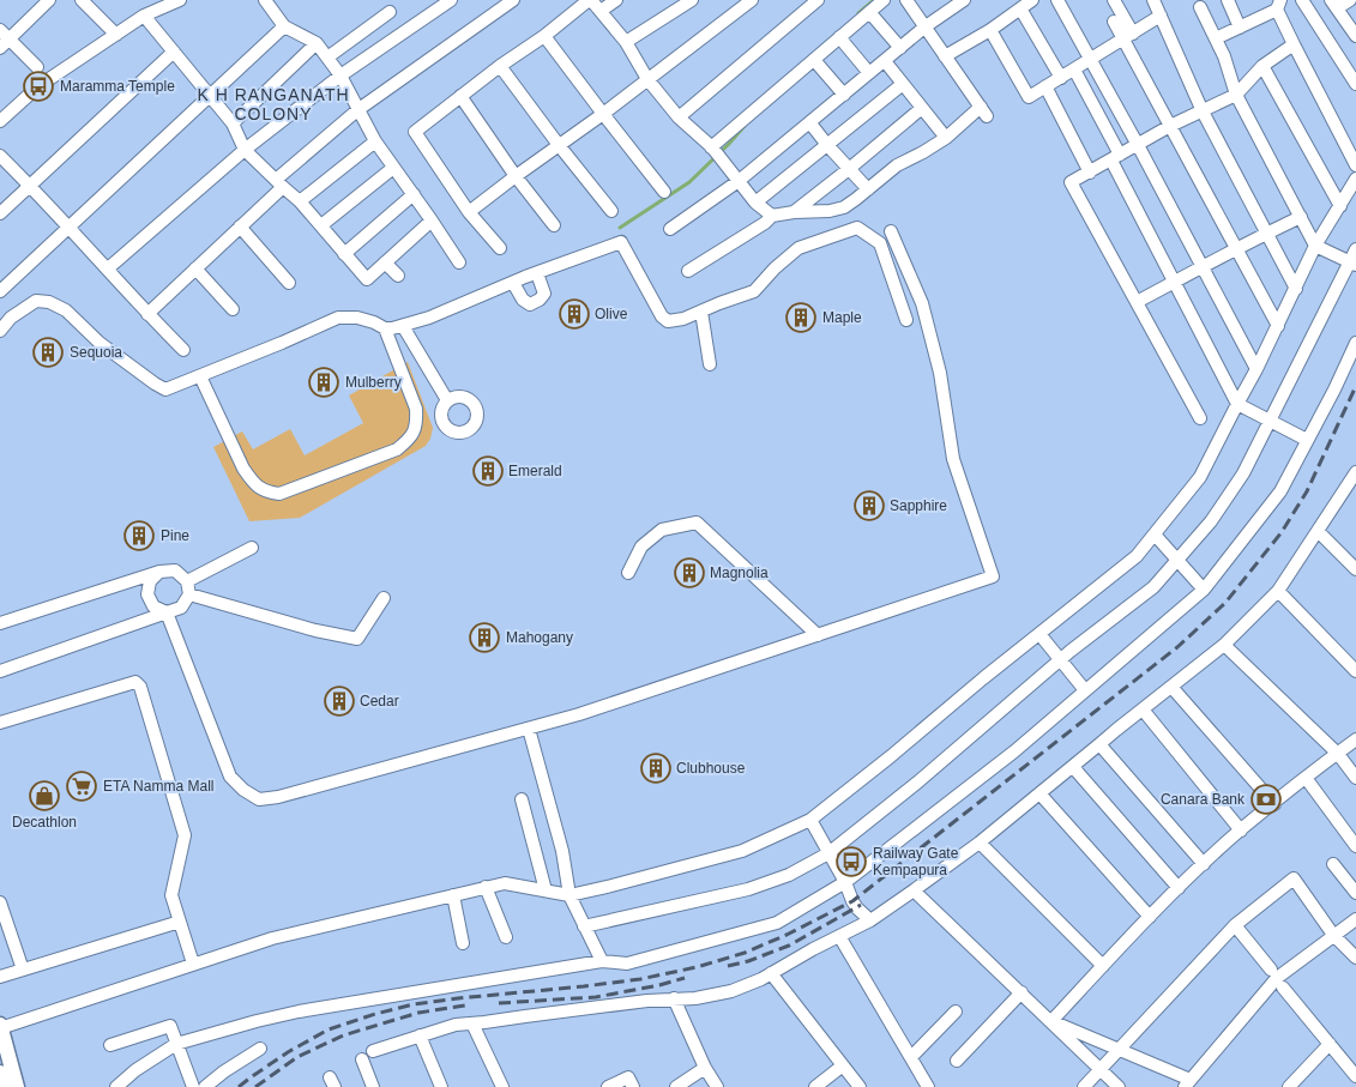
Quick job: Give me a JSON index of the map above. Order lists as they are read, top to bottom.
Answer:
{
  "districts": ["K H RANGANATH COLONY"],
  "places": {
    "bus stop": ["Maramma Temple", "Railway Gate Kempapura"],
    "building": [
      "Olive",
      "Maple",
      "Sequoia",
      "Mulberry",
      "Emerald",
      "Sapphire",
      "Pine",
      "Magnolia",
      "Mahogany",
      "Cedar",
      "Clubhouse"
    ],
    "supermarket": ["ETA Namma Mall"],
    "shop": ["Decathlon"],
    "bank": ["Canara Bank"]
  }
}
